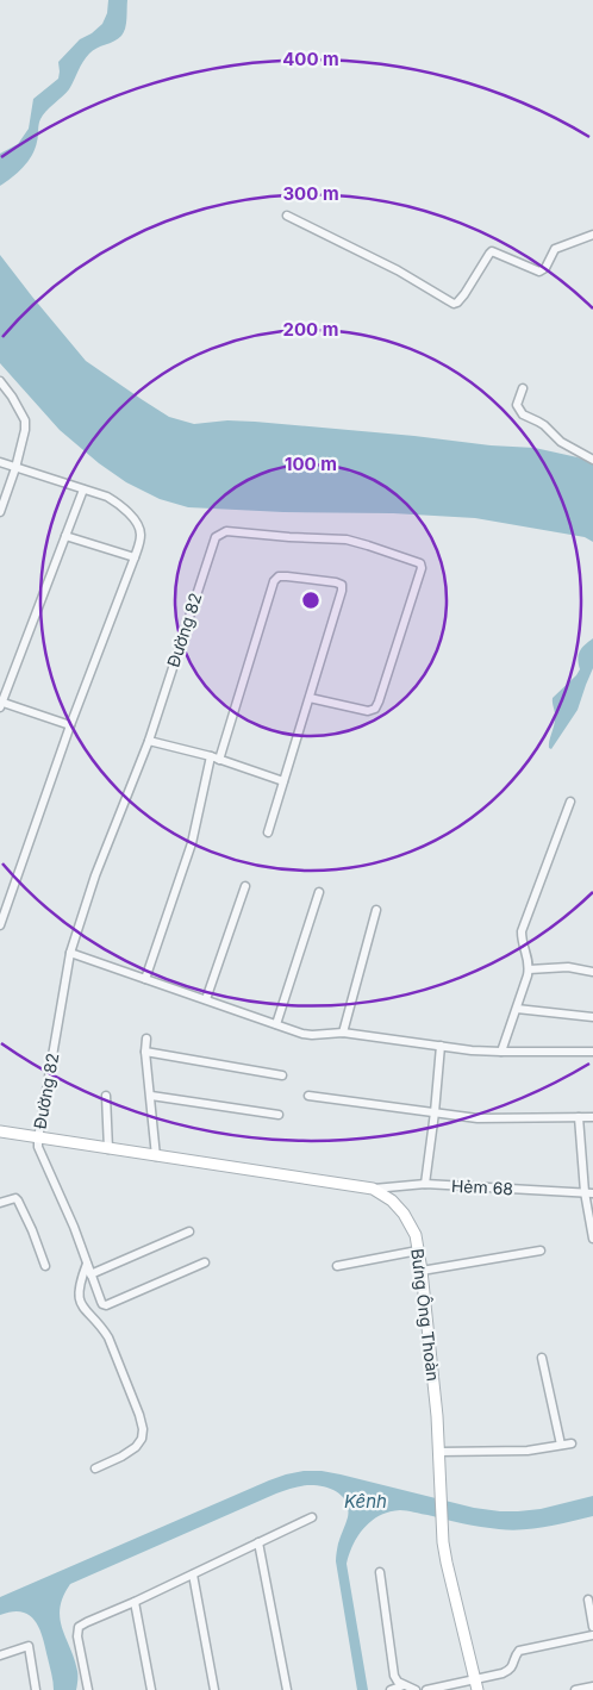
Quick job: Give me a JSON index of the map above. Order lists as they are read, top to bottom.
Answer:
{
  "streets": {
    "street": ["Đường 82", "Hẻm 68", "Bưng Ông Thoàn"]
  },
  "crossings": [
    ["Đường 82", "Bưng Ông Thoàn"],
    ["Hẻm 68", "Bưng Ông Thoàn"]
  ],
  "water": ["Kênh"],
  "rings": [
    "400 m",
    "300 m",
    "200 m",
    "100 m"
  ]
}
